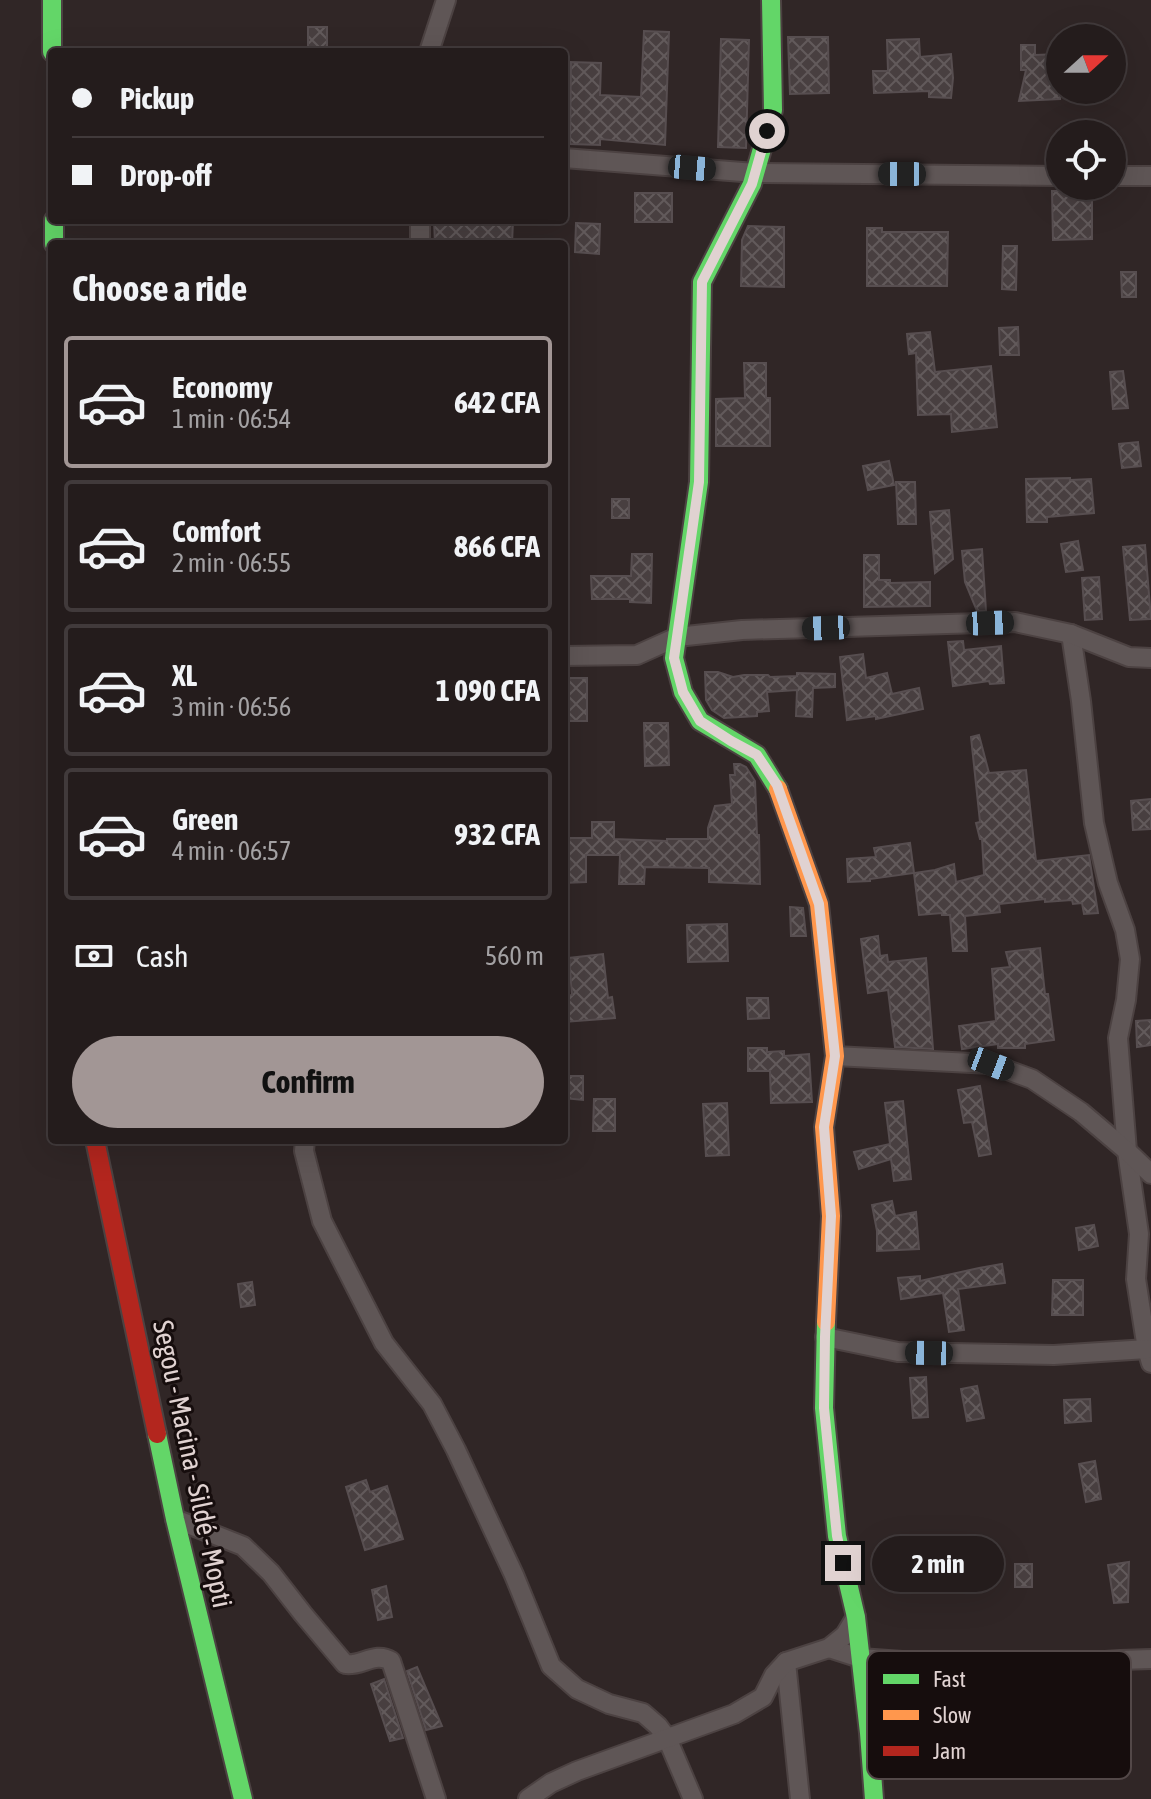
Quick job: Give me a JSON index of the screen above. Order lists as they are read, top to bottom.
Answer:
{
  "streets": {
    "street": ["Segou - Macina - Sildé - Mopti"]
  },
  "legend": ["Fast", "Slow", "Jam"],
  "north": "right",
  "page": {
    "banner": ["Pickup", "Drop-off"],
    "heading": "Choose a ride",
    "list": [
      {
        "name": "Economy",
        "note": "1 min · 06:54",
        "value": "642 CFA"
      },
      {
        "name": "Comfort",
        "note": "2 min · 06:55",
        "value": "866 CFA"
      },
      {
        "name": "XL",
        "note": "3 min · 06:56",
        "value": "1 090 CFA"
      },
      {
        "name": "Green",
        "note": "4 min · 06:57",
        "value": "932 CFA"
      }
    ],
    "pay": ["Cash", "560 m"],
    "buttons": "Confirm",
    "bubble": "2 min"
  }
}
